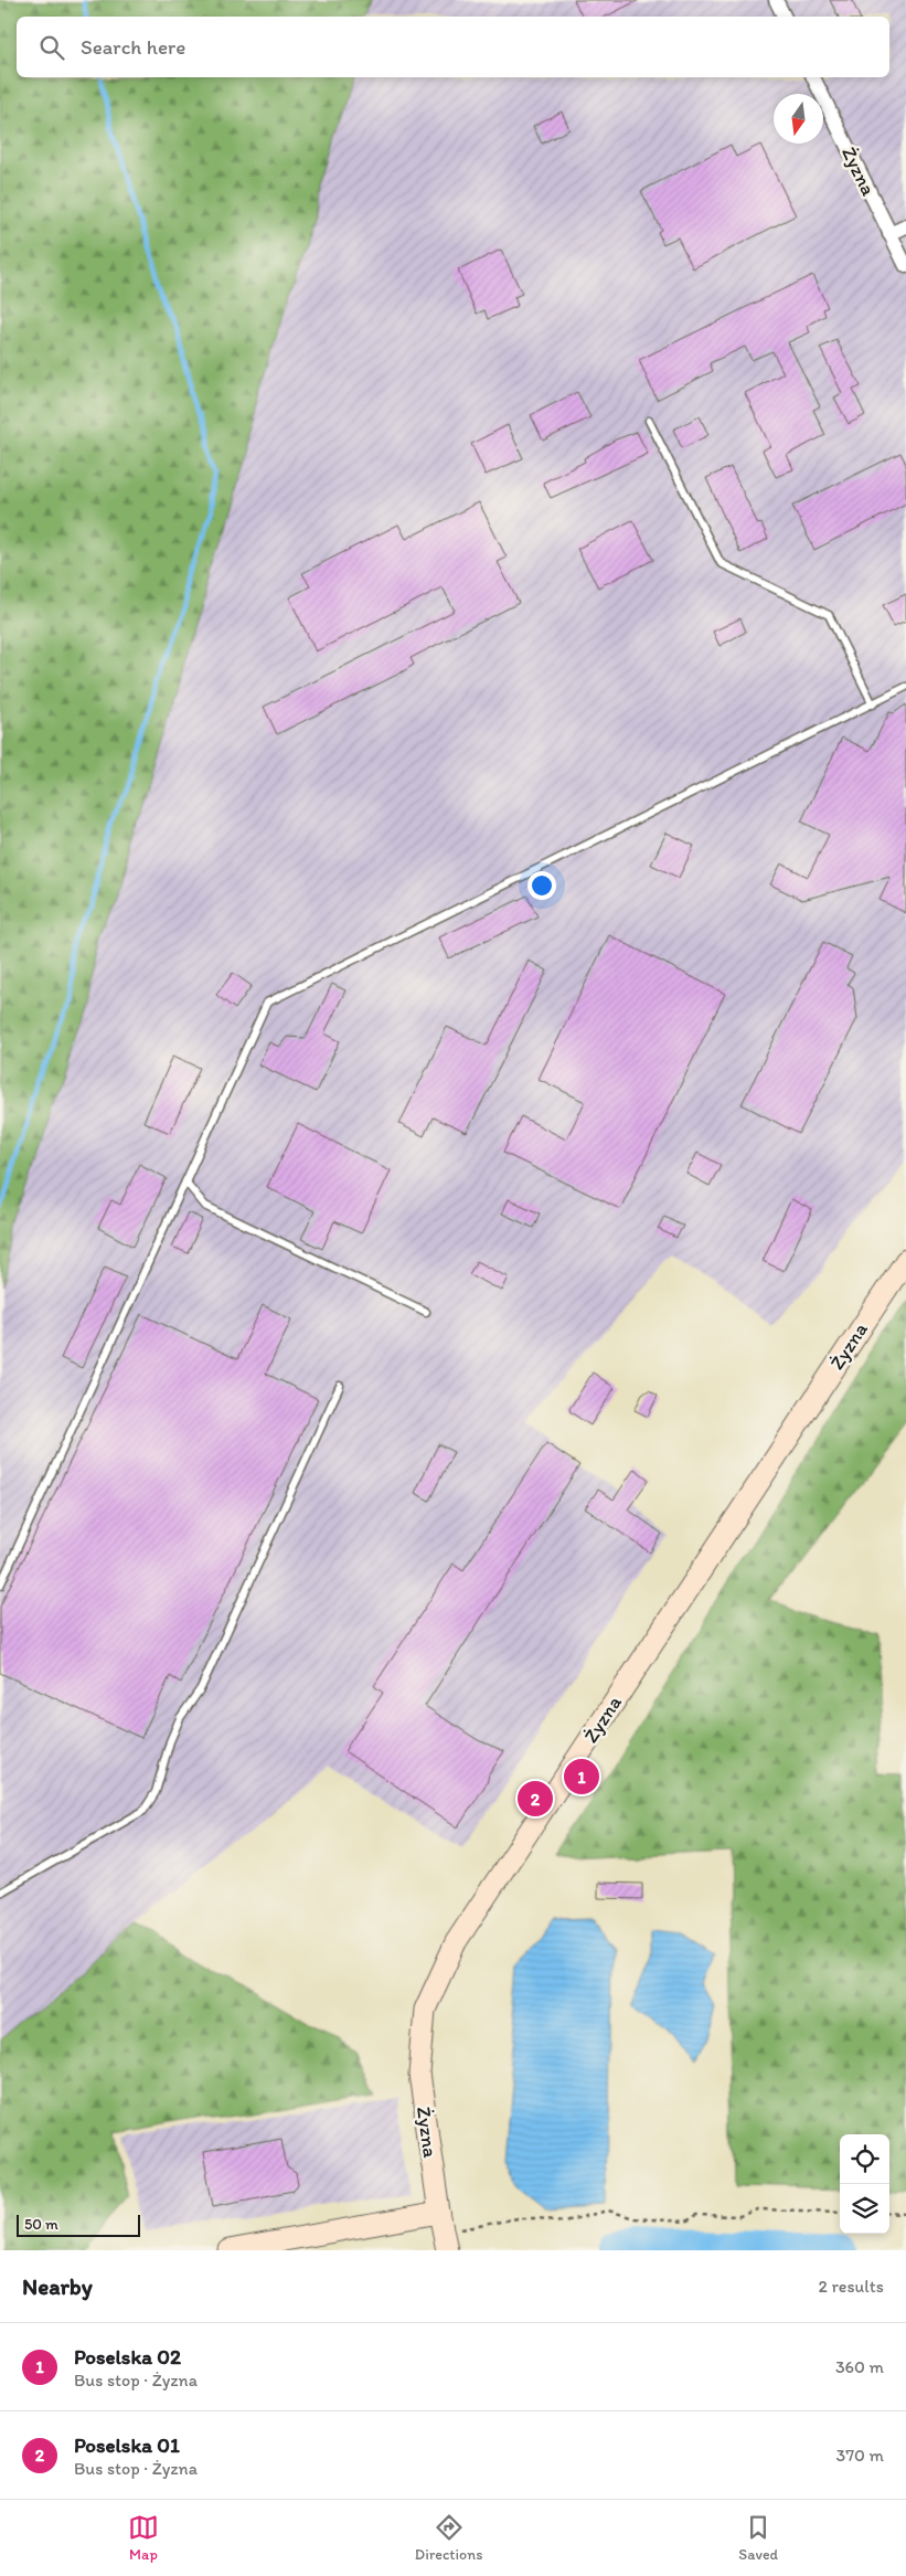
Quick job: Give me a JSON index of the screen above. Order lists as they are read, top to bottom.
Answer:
{
  "streets": {
    "street": ["Żyzna"]
  },
  "scale_bar": "50 m",
  "north": "bottom",
  "page": {
    "search": "Search here",
    "pins": ["1", "2"],
    "scale": "50 m",
    "heading": ["Nearby", "2 results"],
    "list": [
      {
        "mark": "1",
        "name": "Poselska 02",
        "note": "Bus stop · Żyzna",
        "value": "360 m"
      },
      {
        "mark": "2",
        "name": "Poselska 01",
        "note": "Bus stop · Żyzna",
        "value": "370 m"
      }
    ],
    "nav": ["Map", "Directions", "Saved"]
  }
}
